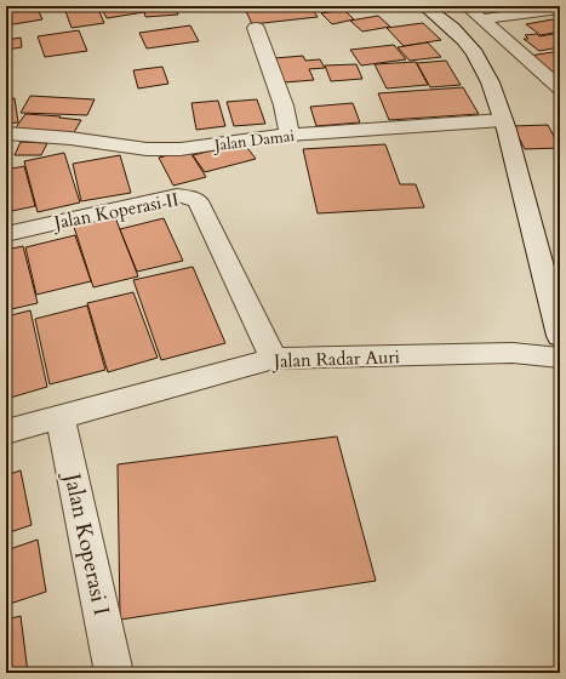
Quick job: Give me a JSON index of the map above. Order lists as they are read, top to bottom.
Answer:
{
  "streets": {
    "street": [
      "Jalan Damai",
      "Jalan Koperasi II",
      "Jalan Radar Auri",
      "Jalan Koperasi I"
    ]
  },
  "crossings": [
    ["Jalan Koperasi II", "Jalan Radar Auri"],
    ["Jalan Radar Auri", "Jalan Koperasi I"]
  ]
}
